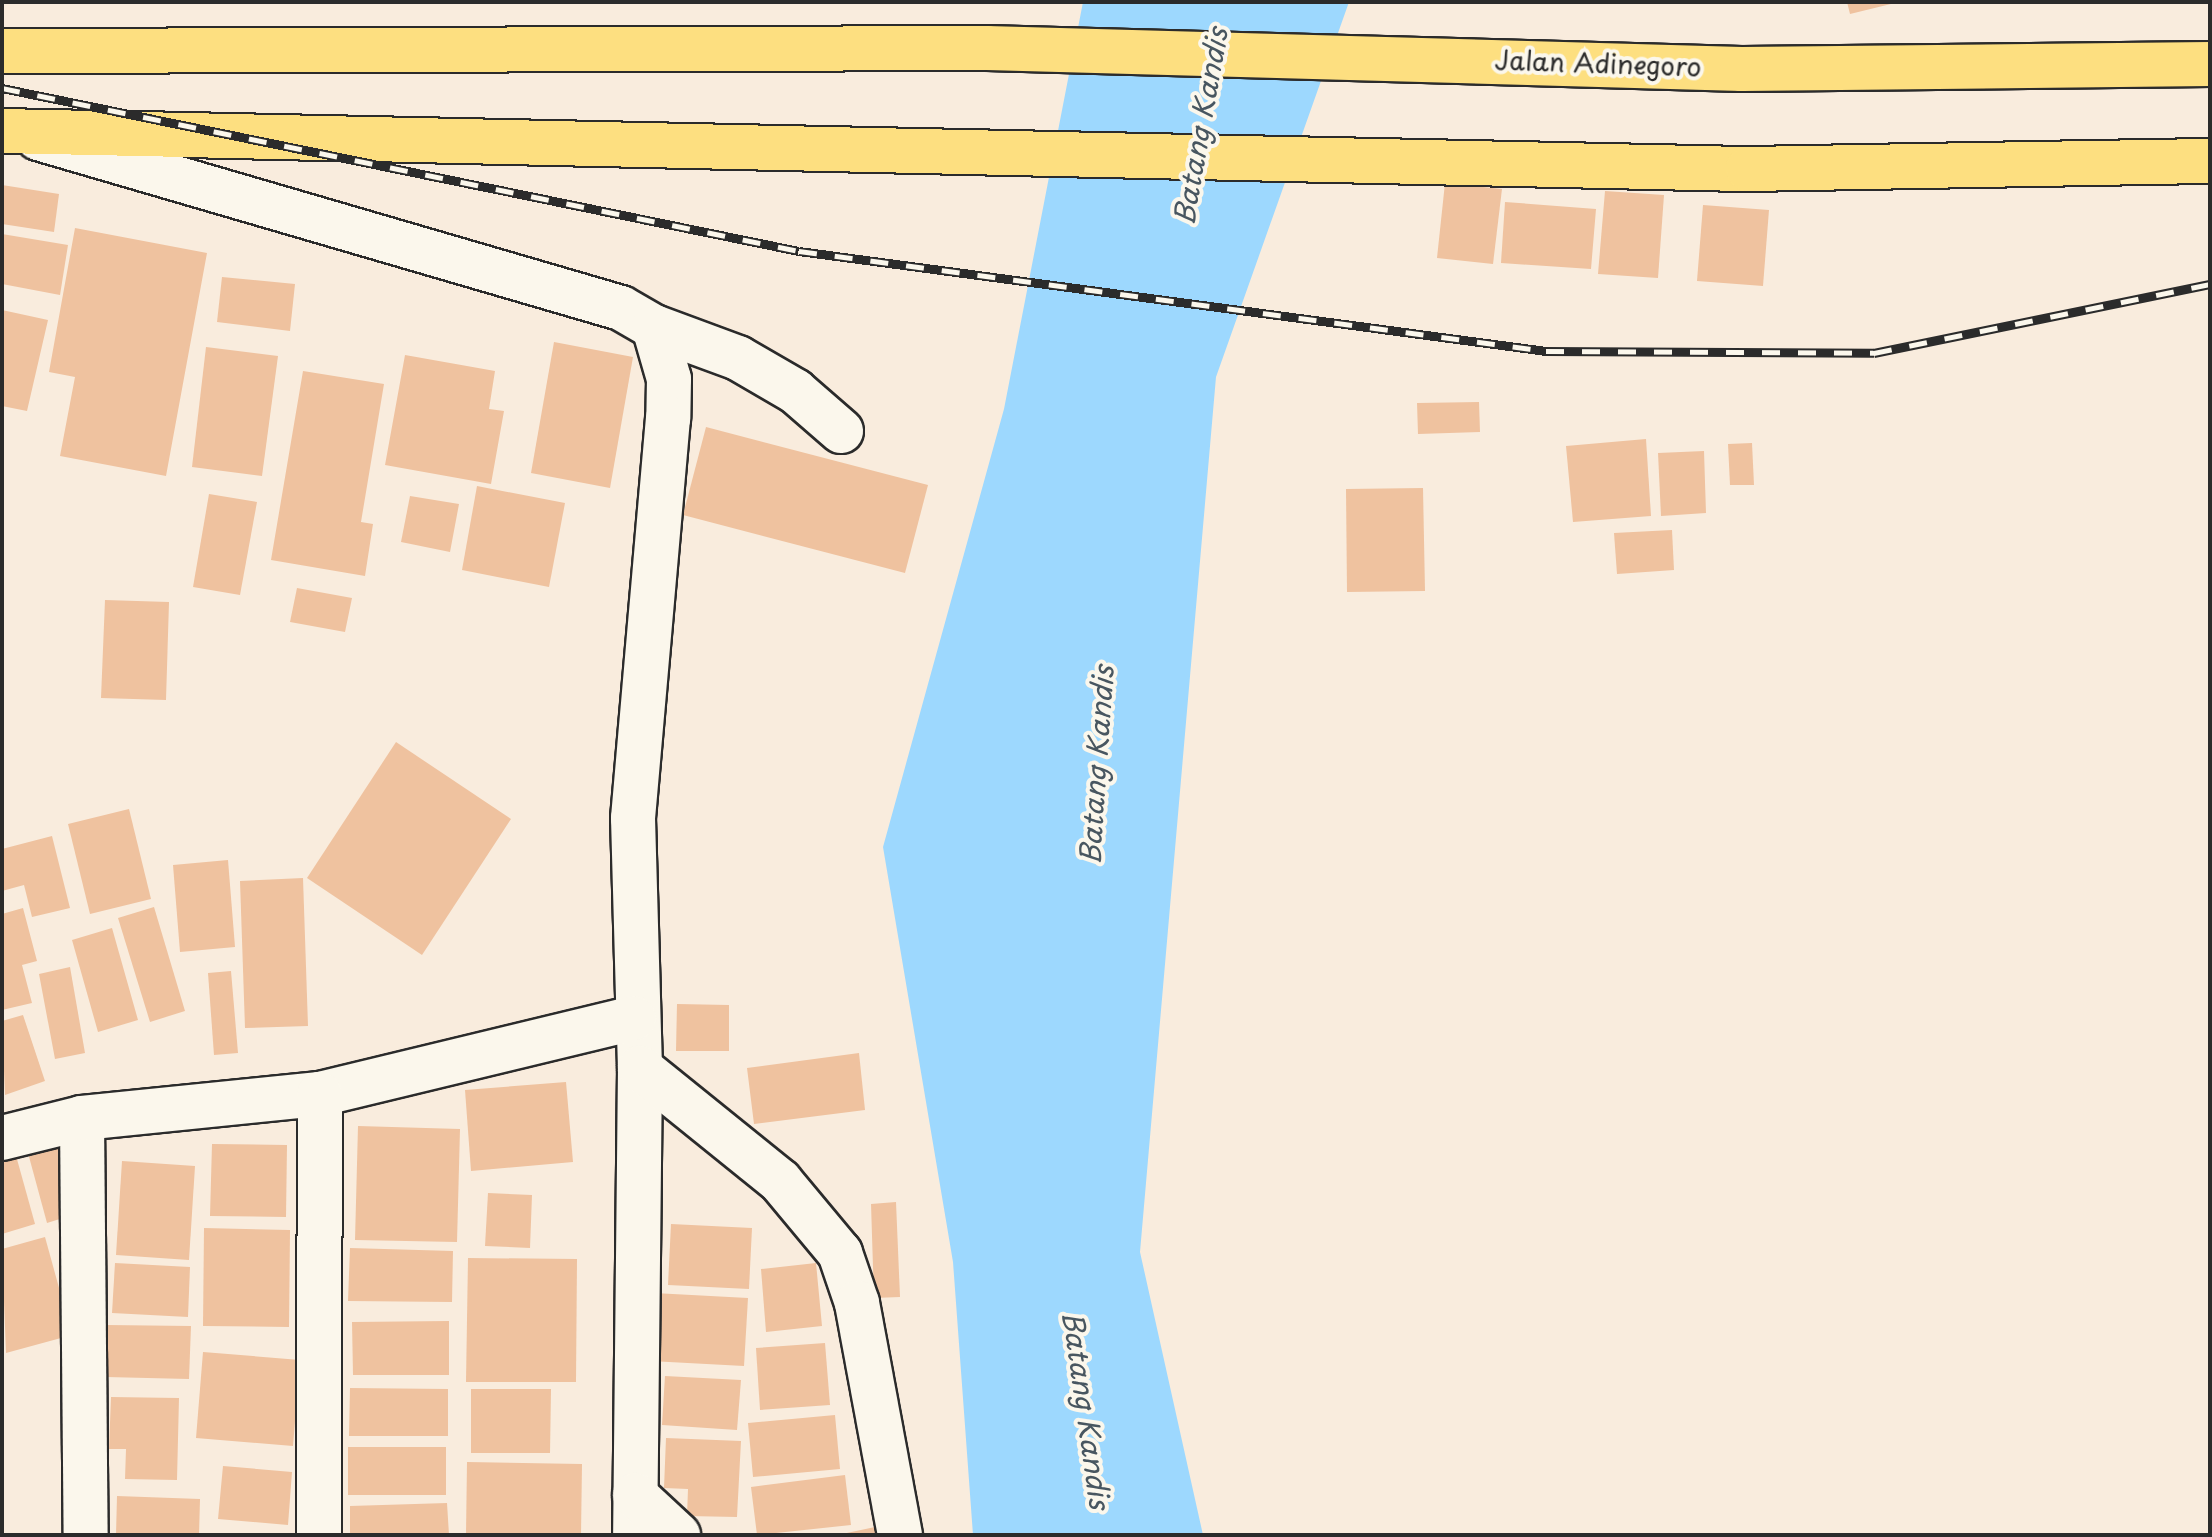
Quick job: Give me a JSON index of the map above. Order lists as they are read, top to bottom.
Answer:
{
  "streets": {
    "highway": ["Jalan Adinegoro"]
  },
  "water": ["Batang Kandis"]
}
